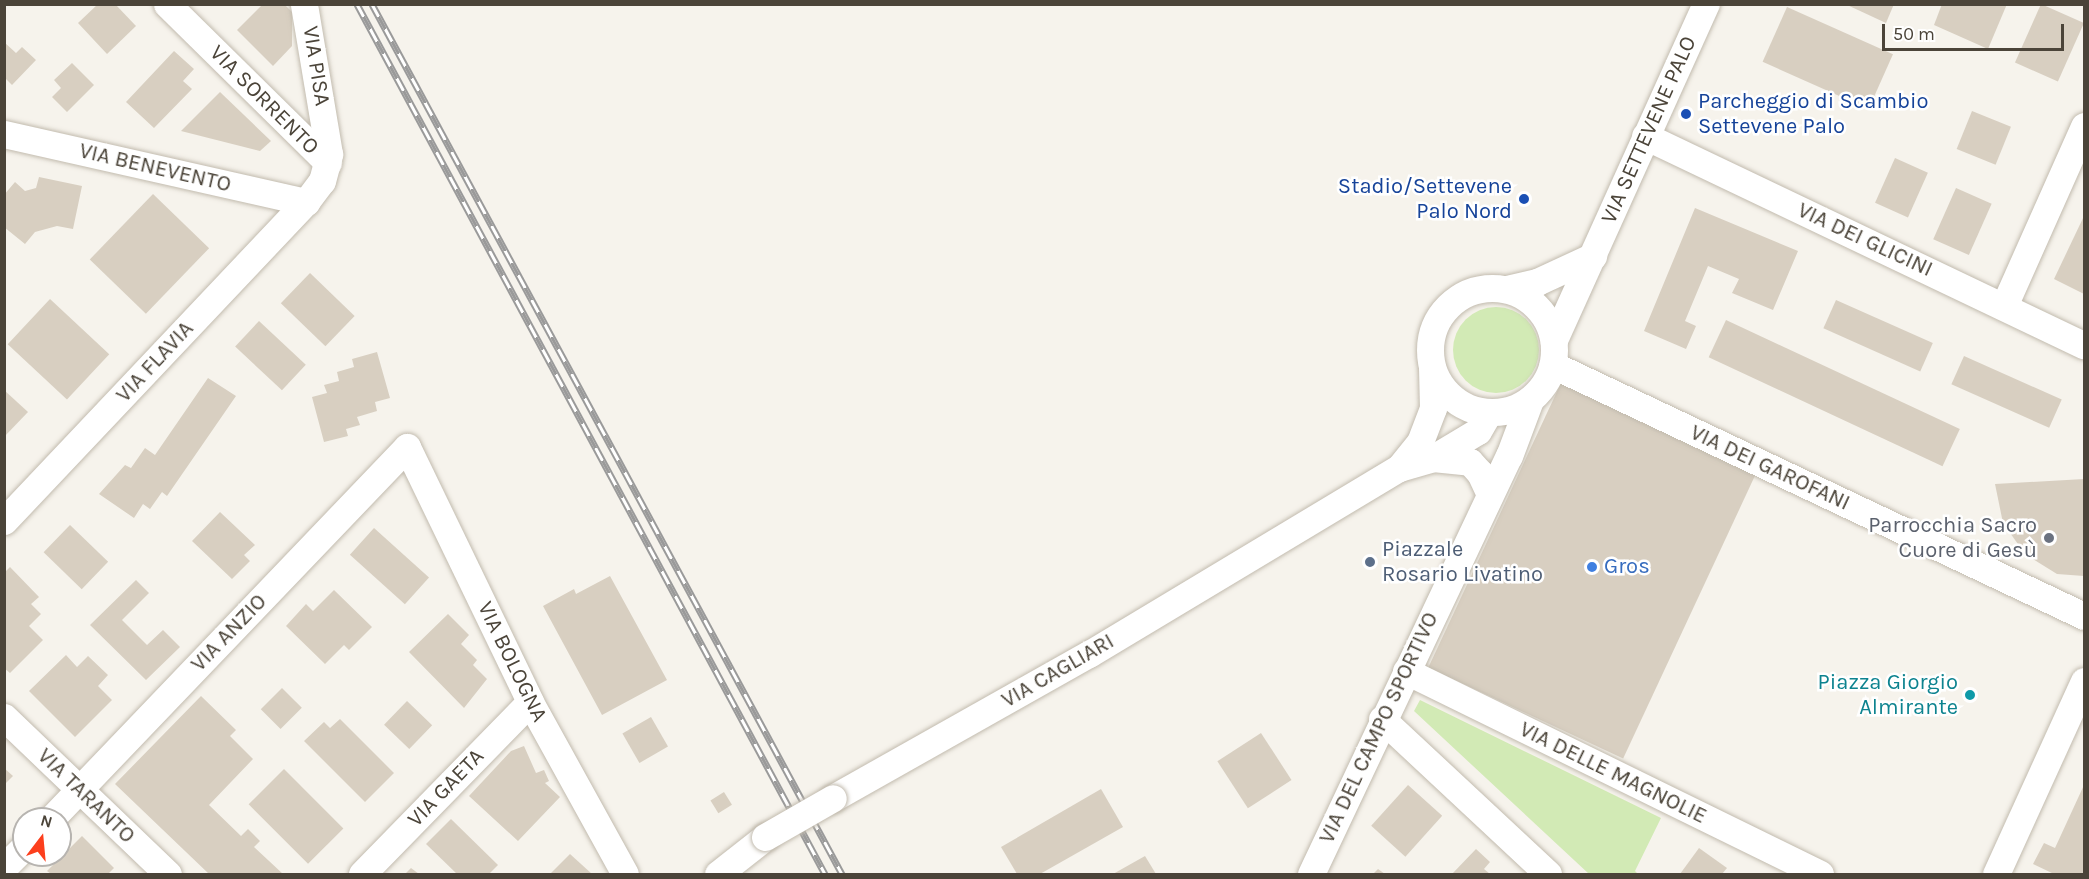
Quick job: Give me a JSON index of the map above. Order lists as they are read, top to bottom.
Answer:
{
  "streets": {
    "street": [
      "VIA PISA",
      "VIA SORRENTO",
      "VIA SETTEVENE PALO",
      "VIA BENEVENTO",
      "VIA DEI GLICINI",
      "VIA FLAVIA",
      "VIA DEI GAROFANI",
      "VIA ANZIO",
      "VIA BOLOGNA",
      "VIA CAGLIARI",
      "VIA DEL CAMPO SPORTIVO",
      "VIA DELLE MAGNOLIE",
      "VIA GAETA",
      "VIA TARANTO"
    ]
  },
  "crossings": [
    ["VIA PISA", "VIA SORRENTO"],
    ["VIA SORRENTO", "VIA BENEVENTO"],
    ["VIA SORRENTO", "VIA FLAVIA"],
    ["VIA SETTEVENE PALO", "VIA DEI GLICINI"],
    ["VIA SETTEVENE PALO", "VIA DEI GAROFANI"],
    ["VIA SETTEVENE PALO", "VIA CAGLIARI"],
    ["VIA SETTEVENE PALO", "VIA DEL CAMPO SPORTIVO"],
    ["VIA BENEVENTO", "VIA FLAVIA"],
    ["VIA DEI GAROFANI", "VIA CAGLIARI"],
    ["VIA DEI GAROFANI", "VIA DEL CAMPO SPORTIVO"],
    ["VIA ANZIO", "VIA BOLOGNA"],
    ["VIA ANZIO", "VIA TARANTO"],
    ["VIA BOLOGNA", "VIA GAETA"],
    ["VIA CAGLIARI", "VIA DEL CAMPO SPORTIVO"],
    ["VIA DEL CAMPO SPORTIVO", "VIA DELLE MAGNOLIE"]
  ],
  "places": [
    "Parcheggio di Scambio Settevene Palo",
    "Stadio/Settevene Palo Nord",
    "Parrocchia Sacro Cuore di Gesù",
    "Piazzale Rosario Livatino",
    "Gros",
    "Piazza Giorgio Almirante"
  ],
  "scale_bar": "50 m",
  "north": "top"
}
